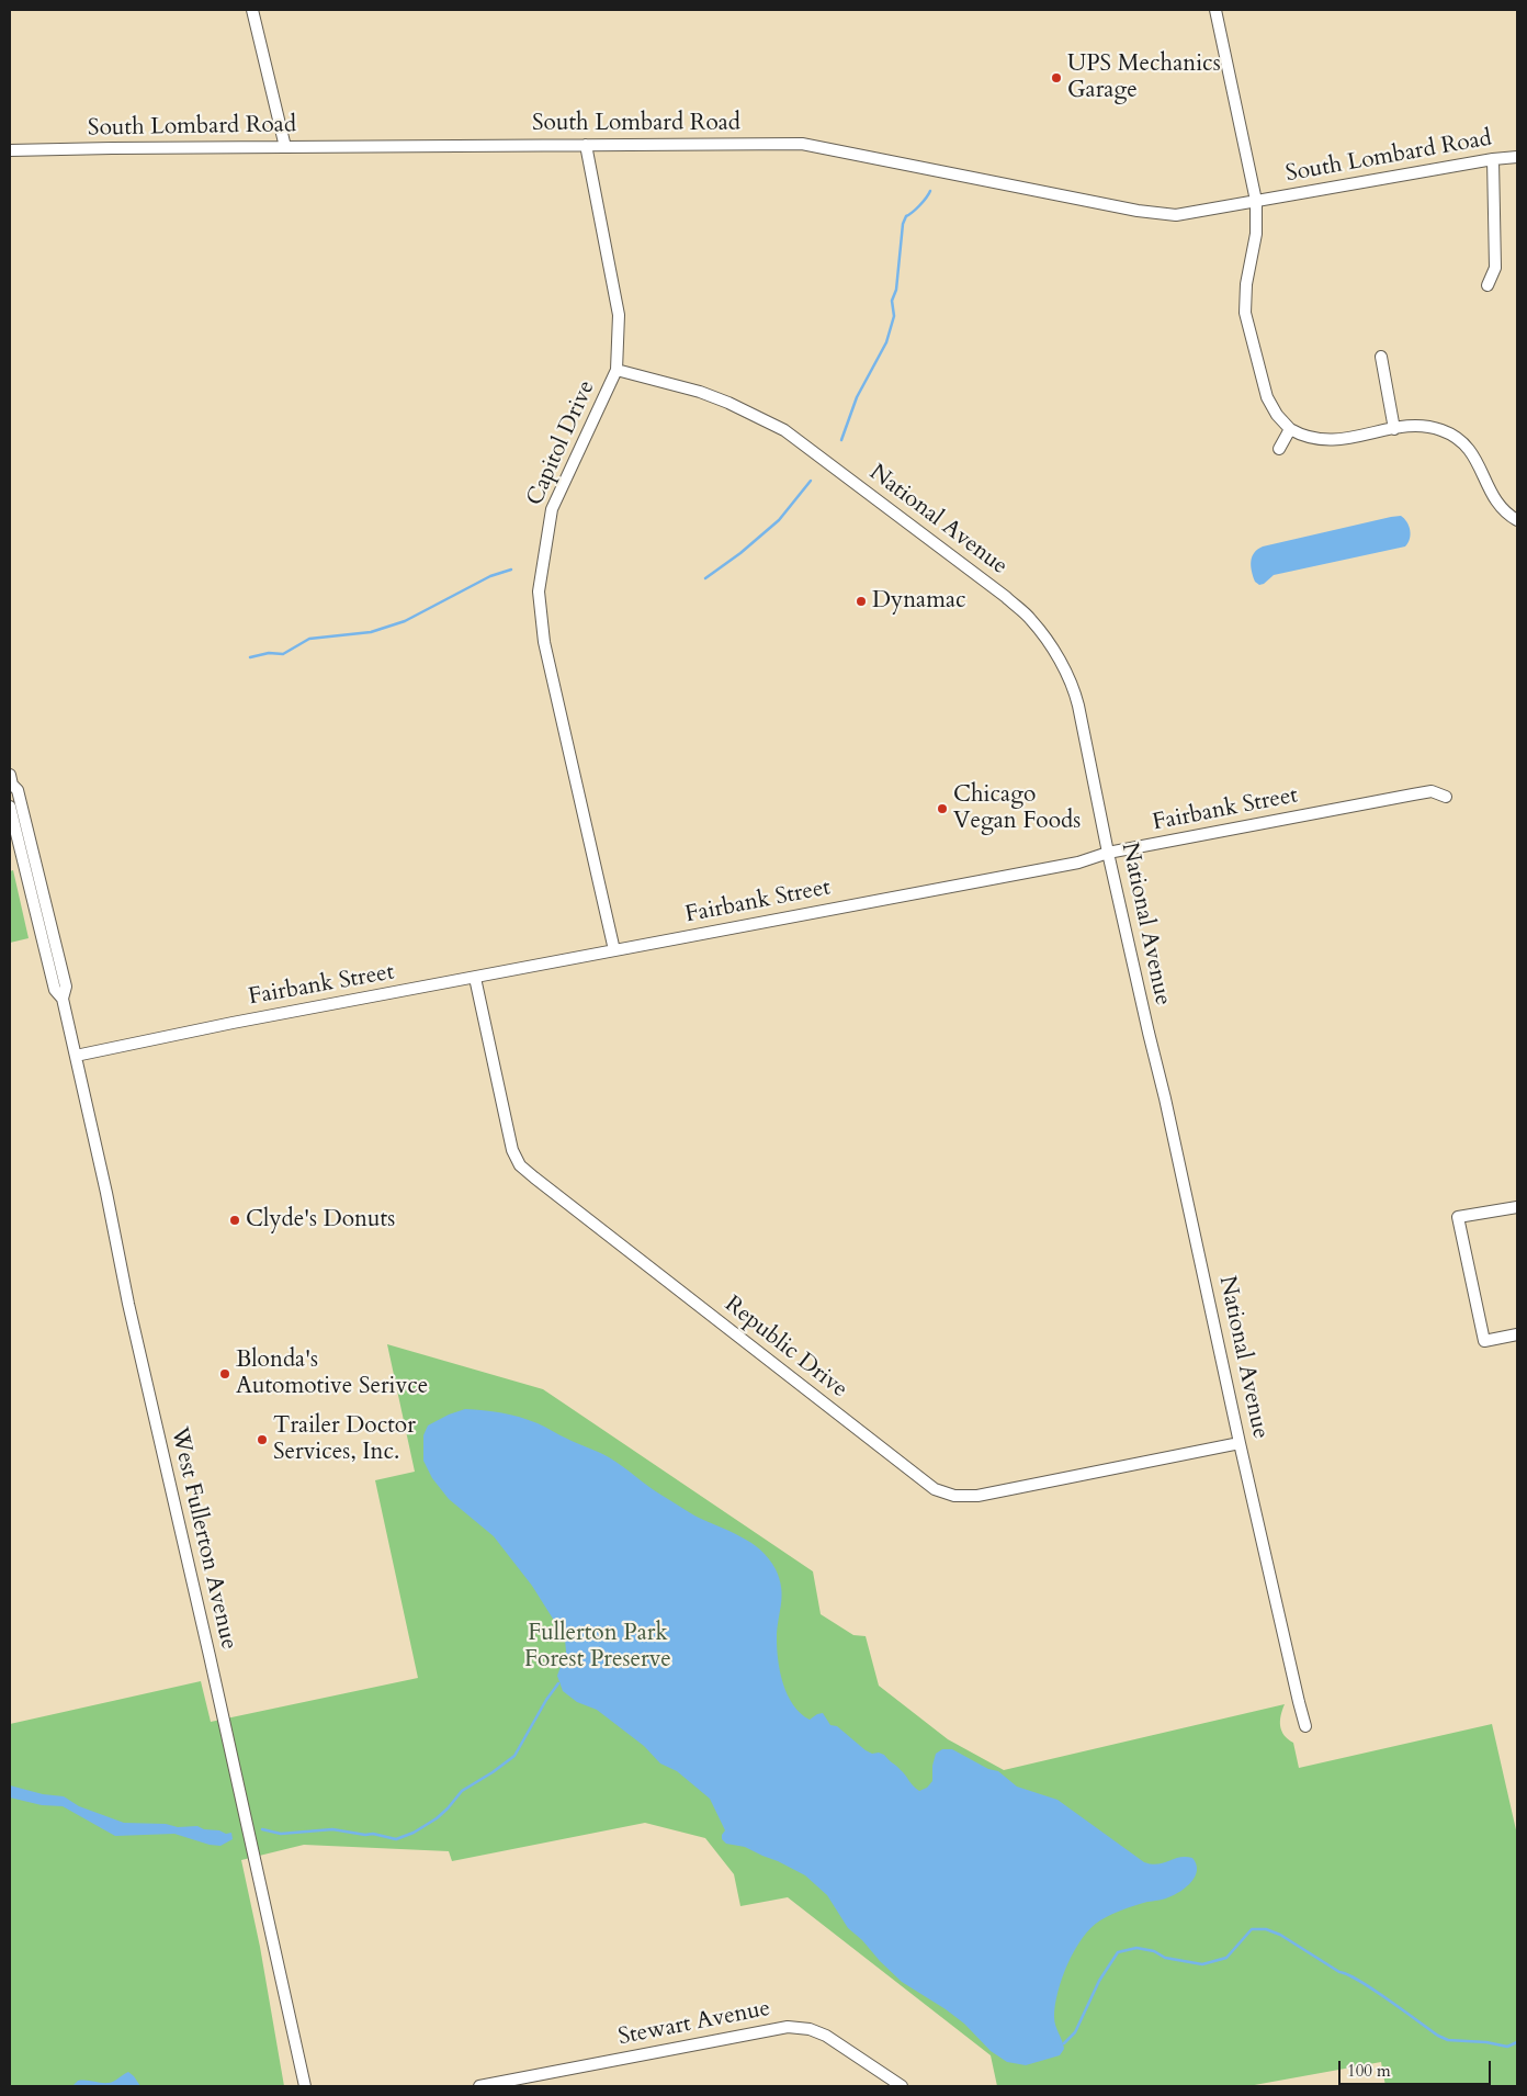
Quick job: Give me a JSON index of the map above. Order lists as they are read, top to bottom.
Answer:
{
  "streets": {
    "street": [
      "South Lombard Road",
      "Capitol Drive",
      "National Avenue",
      "Fairbank Street",
      "Republic Drive",
      "West Fullerton Avenue",
      "Stewart Avenue"
    ]
  },
  "crossings": [
    ["South Lombard Road", "Capitol Drive"],
    ["Capitol Drive", "National Avenue"],
    ["Capitol Drive", "Fairbank Street"],
    ["National Avenue", "Fairbank Street"],
    ["National Avenue", "Republic Drive"],
    ["Fairbank Street", "Republic Drive"],
    ["Fairbank Street", "West Fullerton Avenue"]
  ],
  "parks": ["Fullerton Park Forest Preserve"],
  "places": [
    "UPS Mechanics Garage",
    "Dynamac",
    "Chicago Vegan Foods",
    "Clyde's Donuts",
    "Blonda's Automotive Serivce",
    "Trailer Doctor Services, Inc."
  ],
  "scale_bar": "100 m"
}
